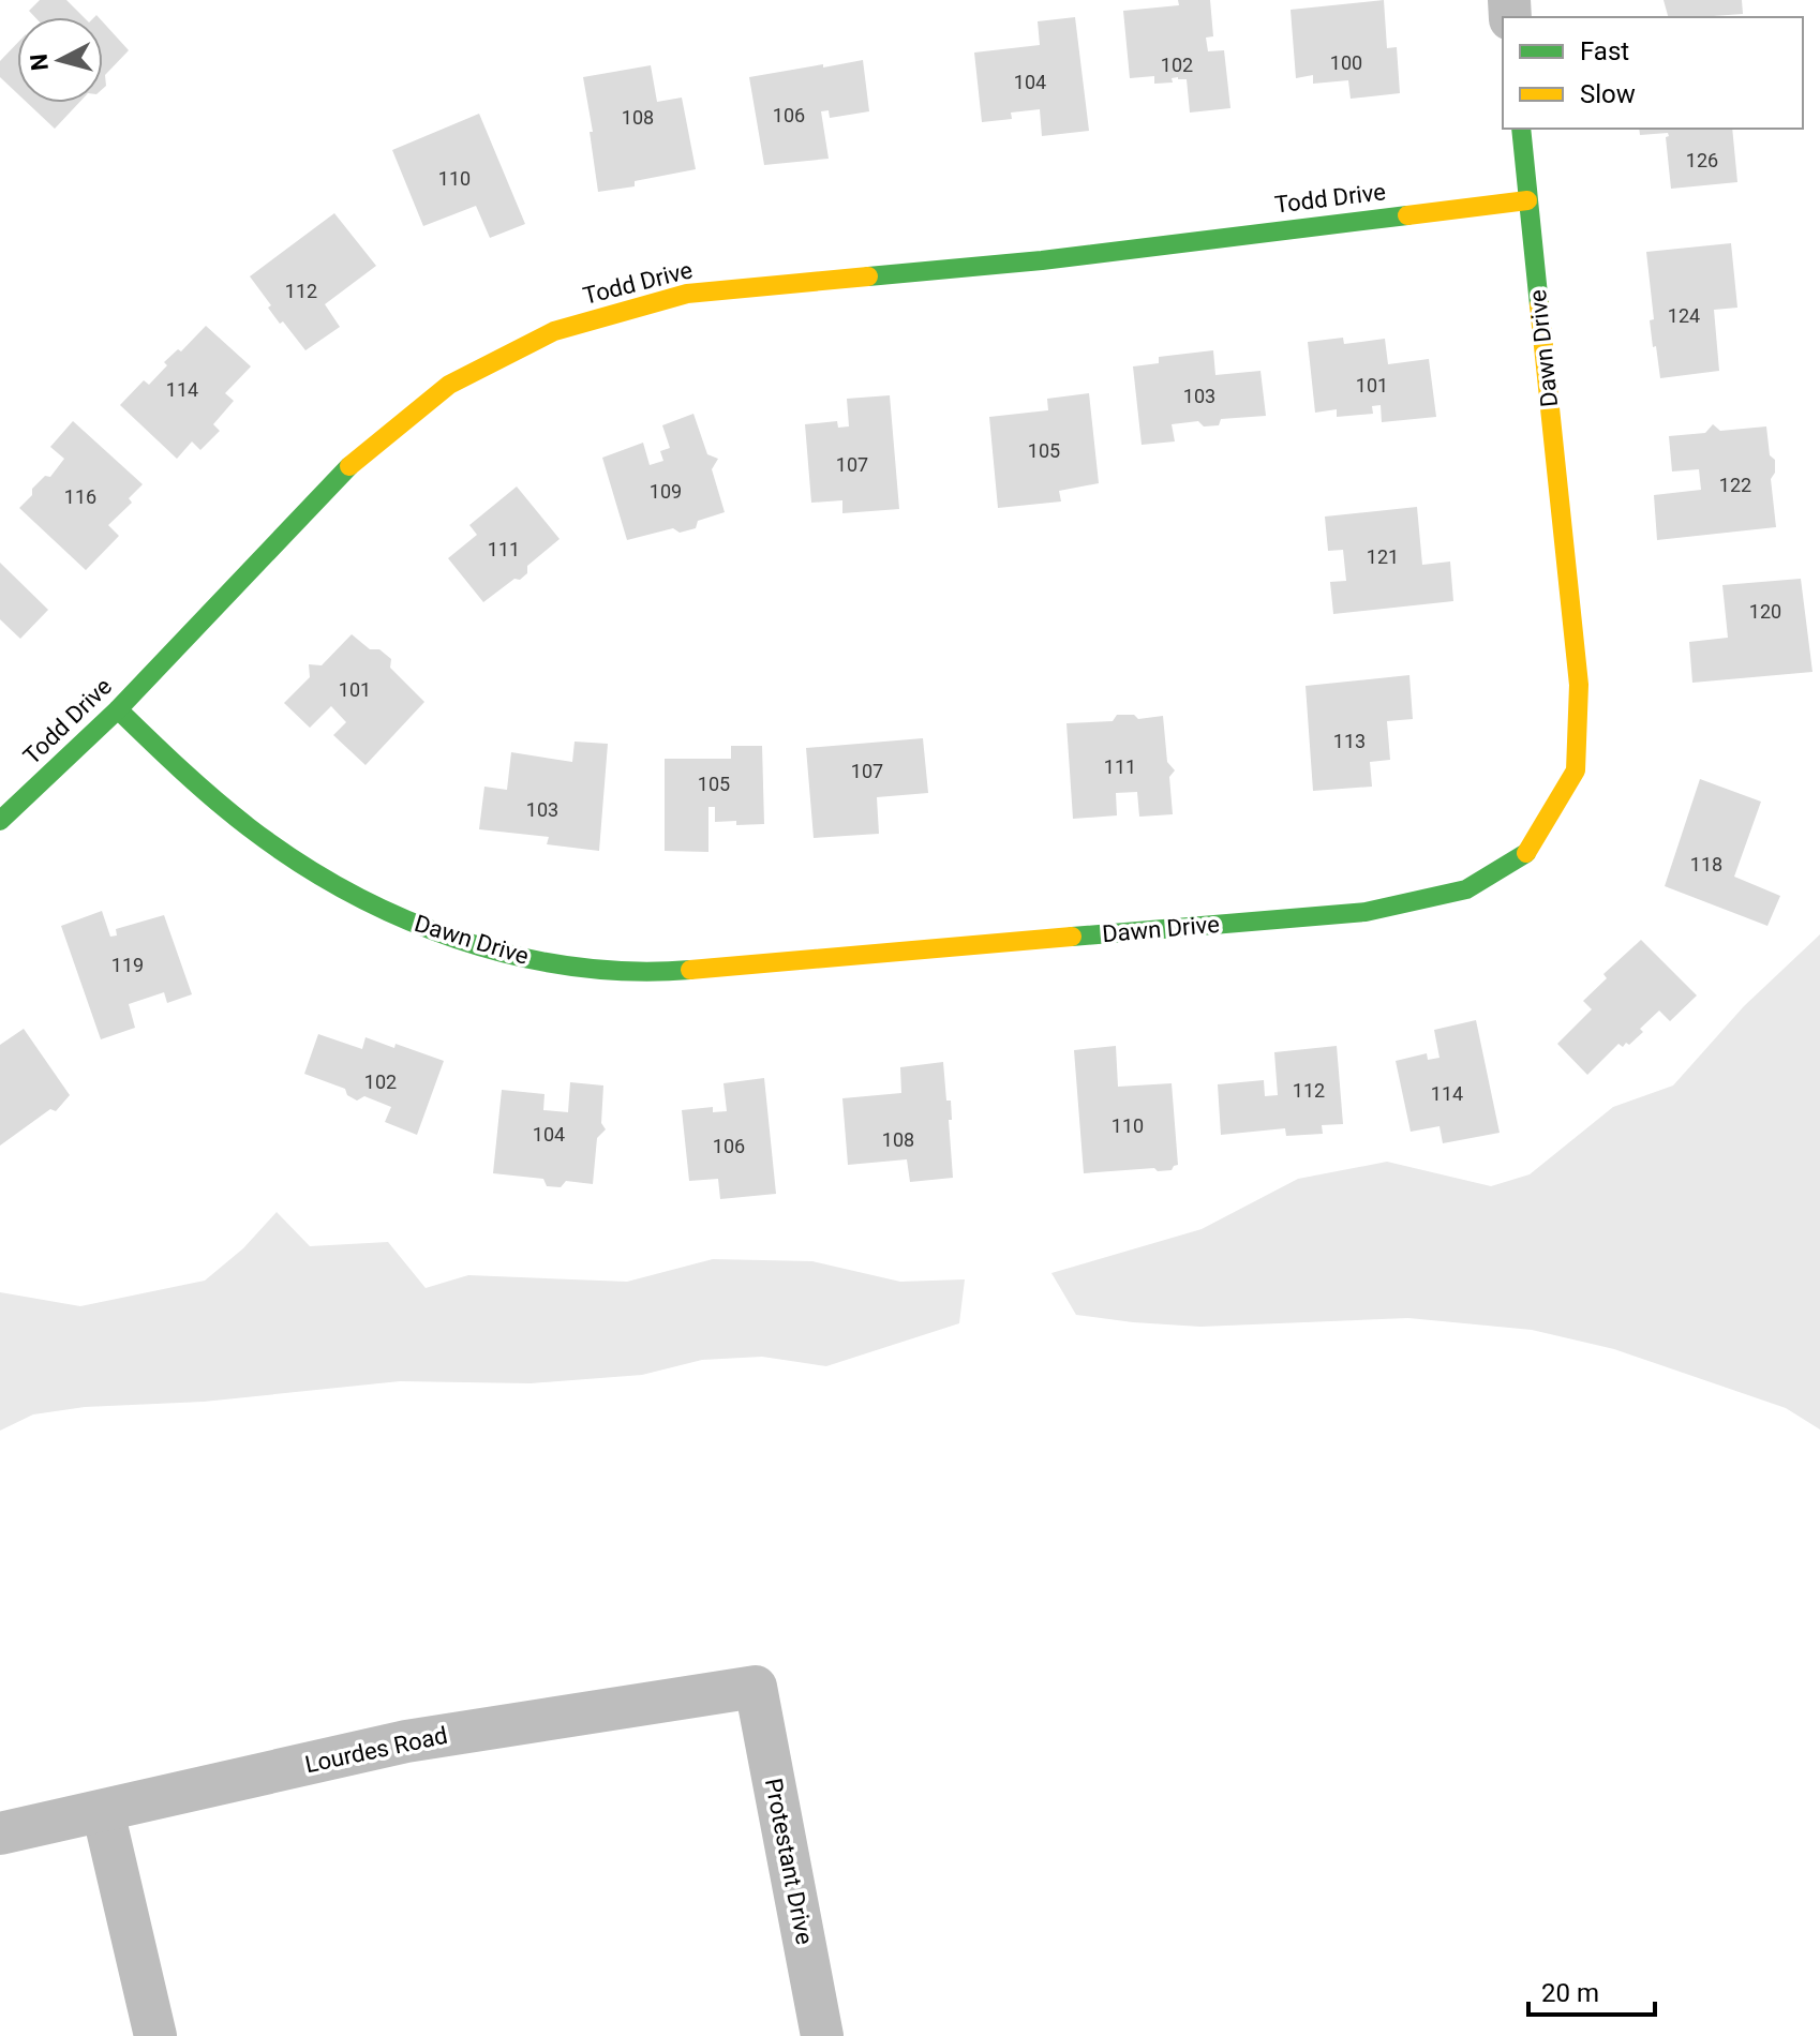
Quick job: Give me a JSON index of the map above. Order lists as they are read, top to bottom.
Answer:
{
  "streets": {
    "street": [
      "Todd Drive",
      "Dawn Drive",
      "Lourdes Road",
      "Protestant Drive"
    ]
  },
  "crossings": [
    ["Todd Drive", "Dawn Drive"],
    ["Lourdes Road", "Protestant Drive"]
  ],
  "house_numbers": [
    "100",
    "102",
    "104",
    "106",
    "108",
    "126",
    "110",
    "112",
    "124",
    "101",
    "114",
    "103",
    "105",
    "107",
    "122",
    "109",
    "116",
    "111",
    "121",
    "120",
    "101",
    "113",
    "111",
    "107",
    "105",
    "103",
    "118",
    "119",
    "102",
    "112",
    "114",
    "110",
    "104",
    "108",
    "106"
  ],
  "legend": ["Fast", "Slow"],
  "scale_bar": "20 m",
  "north": "left"
}
